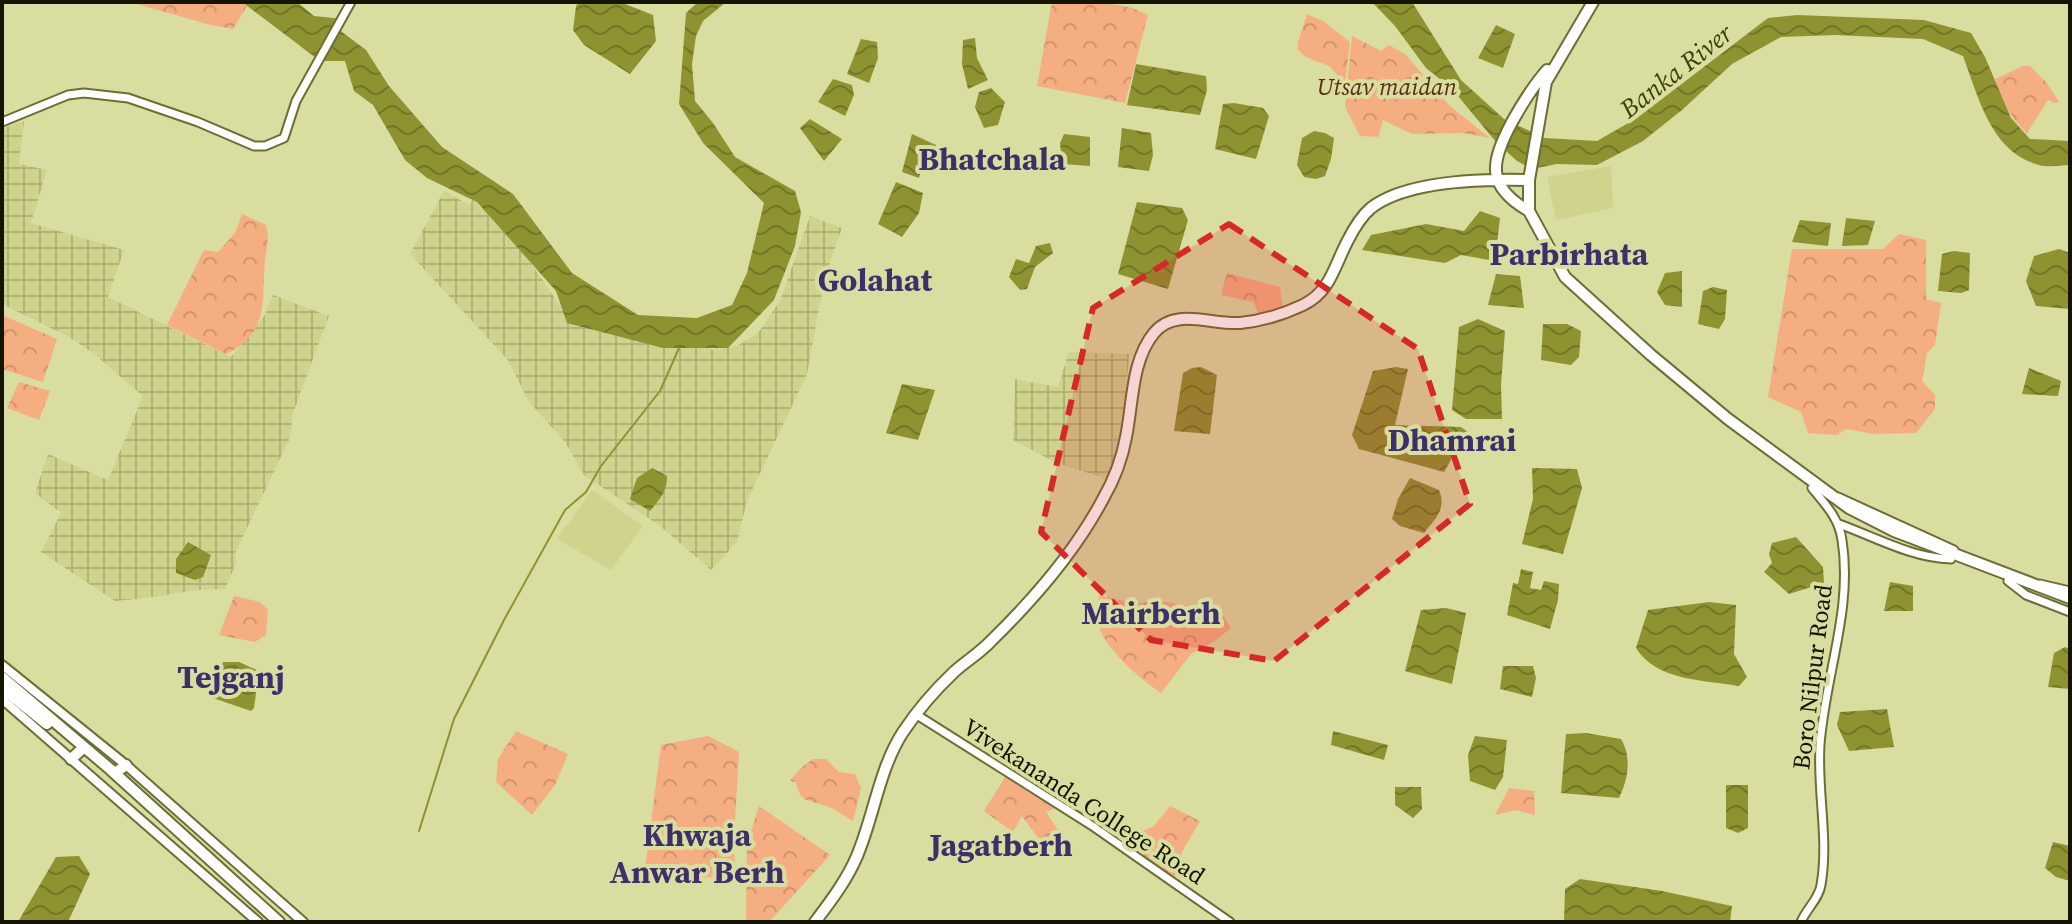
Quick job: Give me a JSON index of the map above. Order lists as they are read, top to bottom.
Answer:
{
  "streets": {
    "street": ["Boro Nilpur Road", "Vivekananda College Road"]
  },
  "districts": [
    "Bhatchala",
    "Parbirhata",
    "Golahat",
    "Dhamrai",
    "Mairberh",
    "Tejganj",
    "Khwaja Anwar Berh",
    "Jagatberh"
  ],
  "water": ["Banka River"],
  "parks": ["Utsav maidan"]
}
